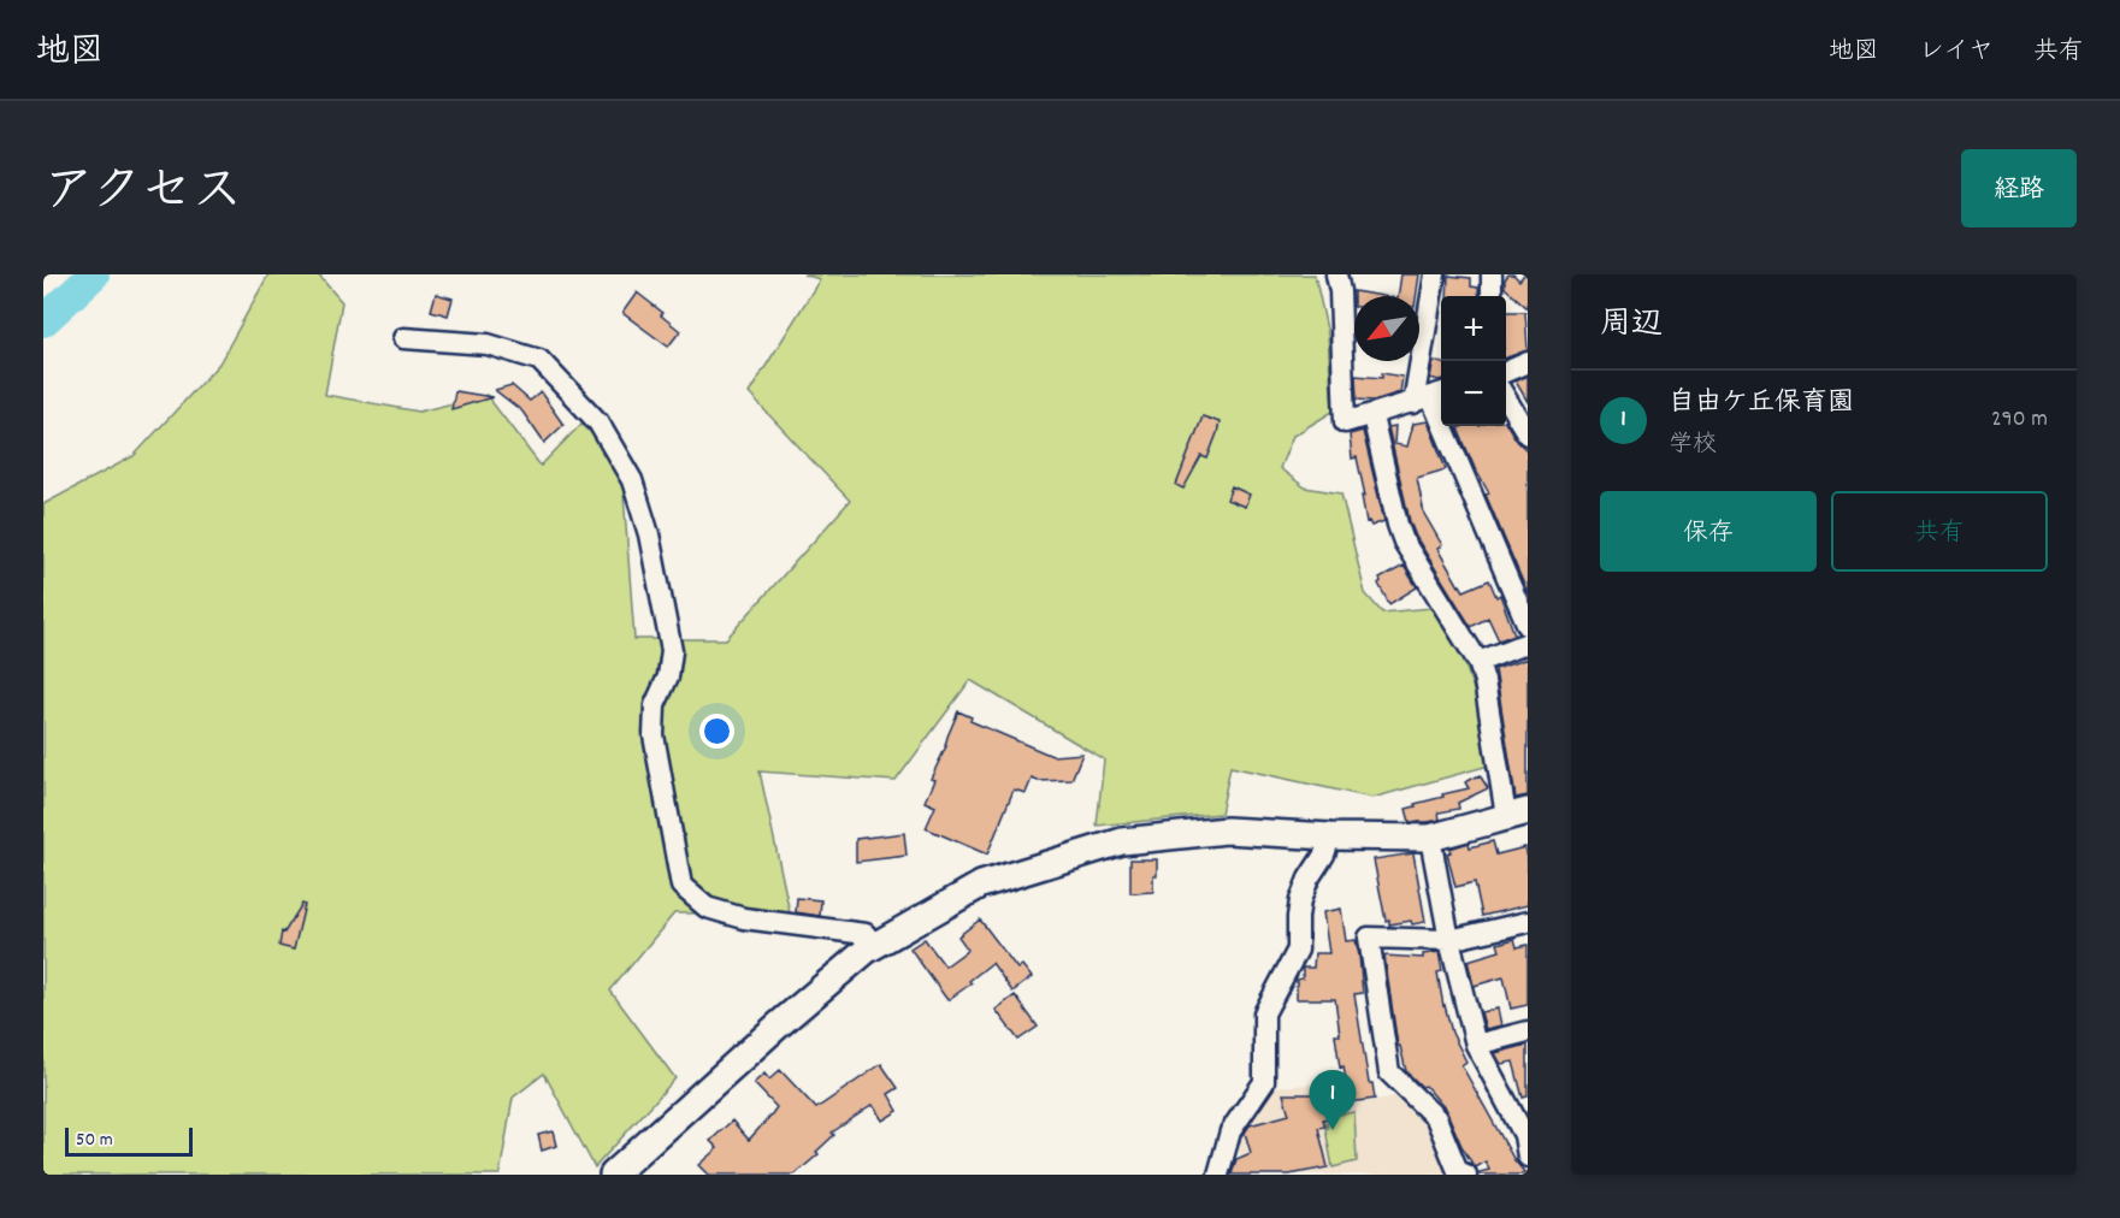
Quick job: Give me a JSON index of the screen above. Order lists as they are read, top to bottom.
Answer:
{
  "scale_bar": "50 m",
  "north": "bottom left",
  "page": {
    "header": "地図",
    "nav": ["地図", "レイヤ", "共有"],
    "title": "アクセス",
    "buttons": [
      "経路",
      ["保存", "共有"]
    ],
    "heading": "周辺",
    "map_buttons": ["+", "−"],
    "list": [
      {
        "mark": "1",
        "name": "自由ケ丘保育園",
        "note": "学校",
        "value": "290 m"
      }
    ],
    "pins": "1",
    "scale": "50 m"
  }
}
